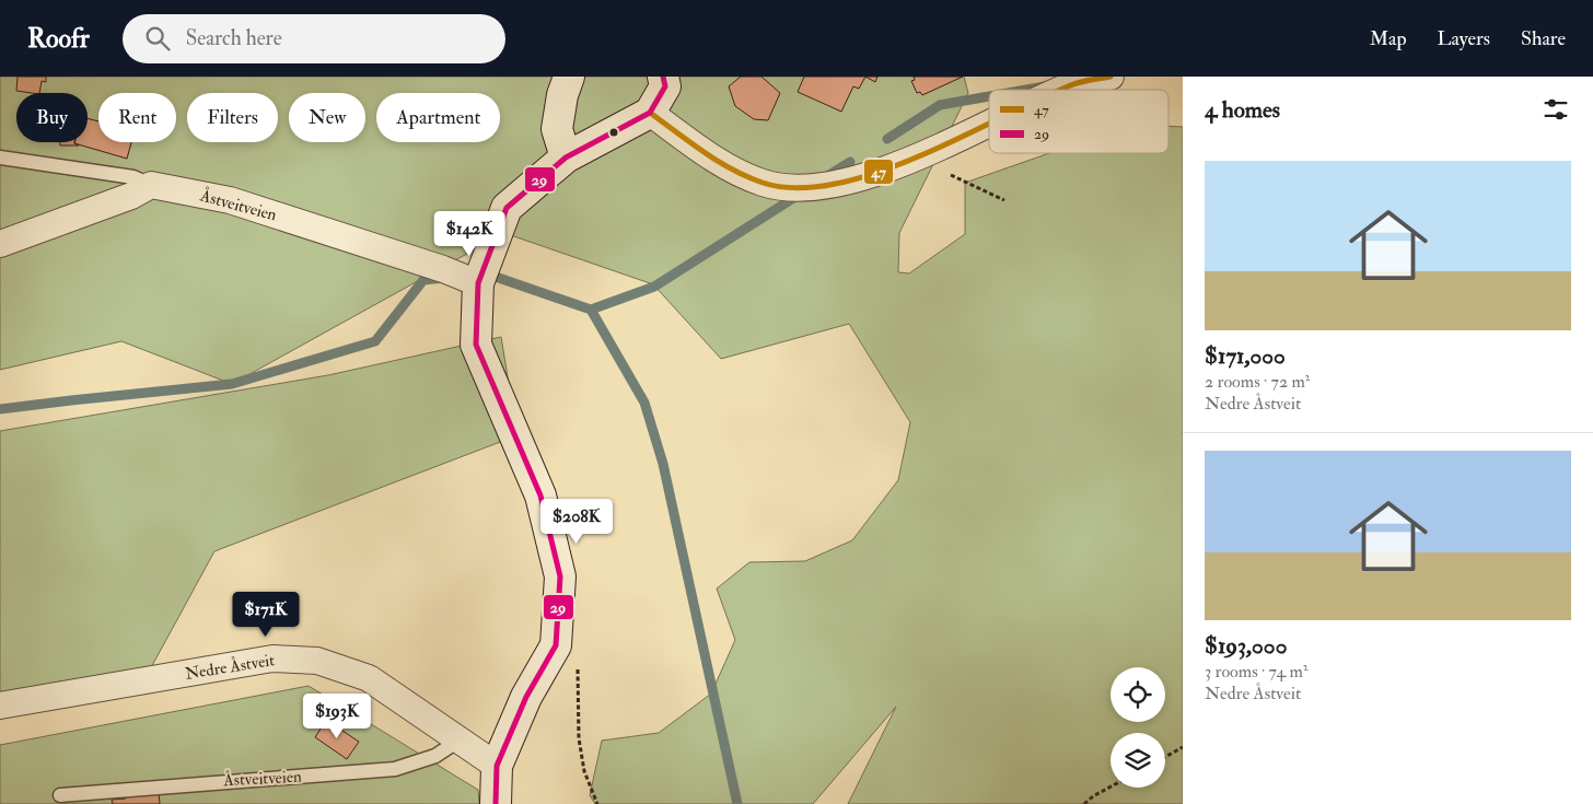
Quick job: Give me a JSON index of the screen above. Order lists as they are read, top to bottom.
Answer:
{
  "streets": {
    "street": ["Åstveitveien", "Nedre Åstveit"]
  },
  "crossings": [
    ["Åstveitveien", "Nedre Åstveit"]
  ],
  "lines": ["transit line 47", "transit line 29"],
  "legend": ["47", "29"],
  "page": {
    "header": "Roofr",
    "search": "Search here",
    "nav": ["Map", "Layers", "Share"],
    "heading": "4 homes",
    "chip": [
      "Buy",
      "Rent",
      "Filters",
      "New",
      "Apartment"
    ],
    "list": [
      {
        "name": "$171,000",
        "note": "2 rooms · 72 m² · Nedre Åstveit"
      },
      {
        "name": "$193,000",
        "note": "3 rooms · 74 m² · Nedre Åstveit"
      }
    ],
    "price": [
      "$142K",
      "$208K",
      "$171K",
      "$193K"
    ]
  }
}
